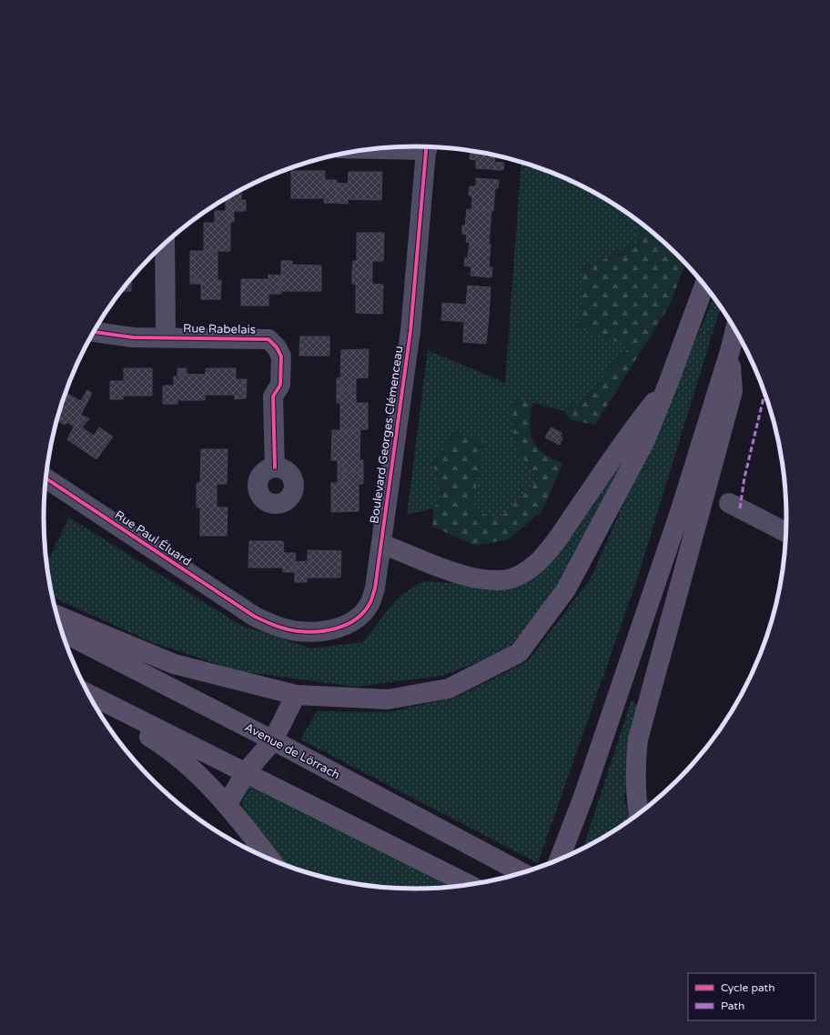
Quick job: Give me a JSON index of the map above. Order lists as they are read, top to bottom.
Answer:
{
  "streets": {
    "main road": ["Avenue de Lörrach"],
    "street": ["Rue Rabelais", "Boulevard Georges Clémenceau", "Rue Paul Éluard"]
  },
  "crossings": [
    ["Boulevard Georges Clémenceau", "Rue Paul Éluard"]
  ],
  "legend": ["Cycle path", "Path"]
}
